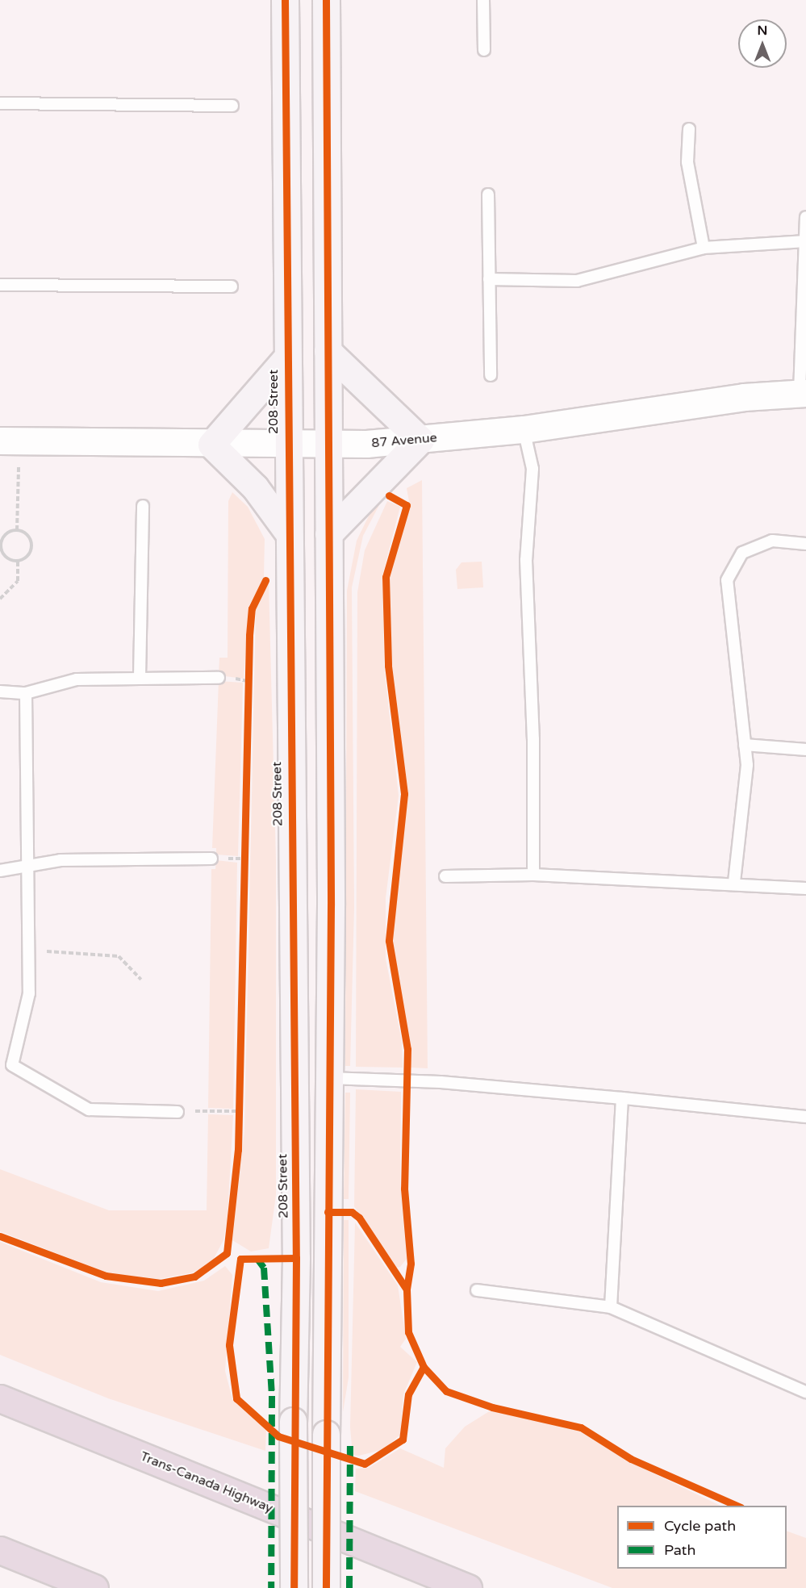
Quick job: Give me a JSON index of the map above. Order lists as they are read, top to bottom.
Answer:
{
  "streets": {
    "highway": ["Trans-Canada Highway"],
    "main road": ["208 Street"],
    "street": ["87 Avenue"]
  },
  "crossings": [
    ["208 Street", "87 Avenue"]
  ],
  "legend": ["Cycle path", "Path"],
  "north": "top"
}
